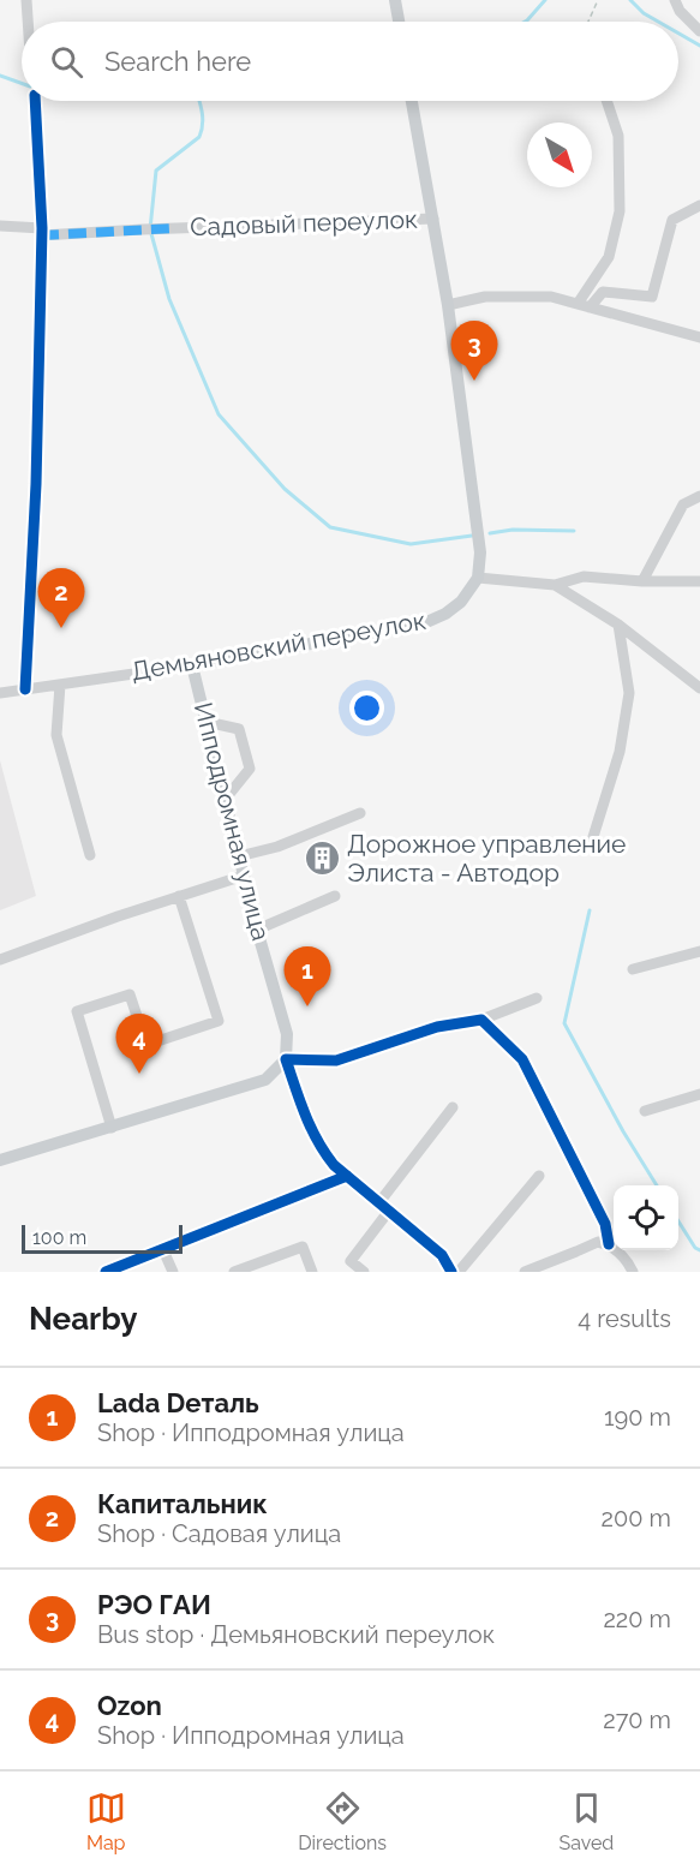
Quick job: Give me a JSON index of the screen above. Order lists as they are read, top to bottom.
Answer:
{
  "streets": {
    "main road": ["Демьяновский переулок", "Ипподромная улица"],
    "street": ["Садовый переулок"]
  },
  "crossings": [
    ["Демьяновский переулок", "Ипподромная улица"]
  ],
  "places": {
    "building": ["Дорожное управление Элиста - Автодор"]
  },
  "scale_bar": "100 m",
  "north": "bottom right",
  "page": {
    "search": "Search here",
    "pins": [
      "3",
      "2",
      "1",
      "4"
    ],
    "scale": "100 m",
    "heading": ["Nearby", "4 results"],
    "list": [
      {
        "mark": "1",
        "name": "Lada Dеталь",
        "note": "Shop · Ипподромная улица",
        "value": "190 m"
      },
      {
        "mark": "2",
        "name": "Капитальник",
        "note": "Shop · Садовая улица",
        "value": "200 m"
      },
      {
        "mark": "3",
        "name": "РЭО ГАИ",
        "note": "Bus stop · Демьяновский переулок",
        "value": "220 m"
      },
      {
        "mark": "4",
        "name": "Ozon",
        "note": "Shop · Ипподромная улица",
        "value": "270 m"
      }
    ],
    "nav": ["Map", "Directions", "Saved"]
  }
}
